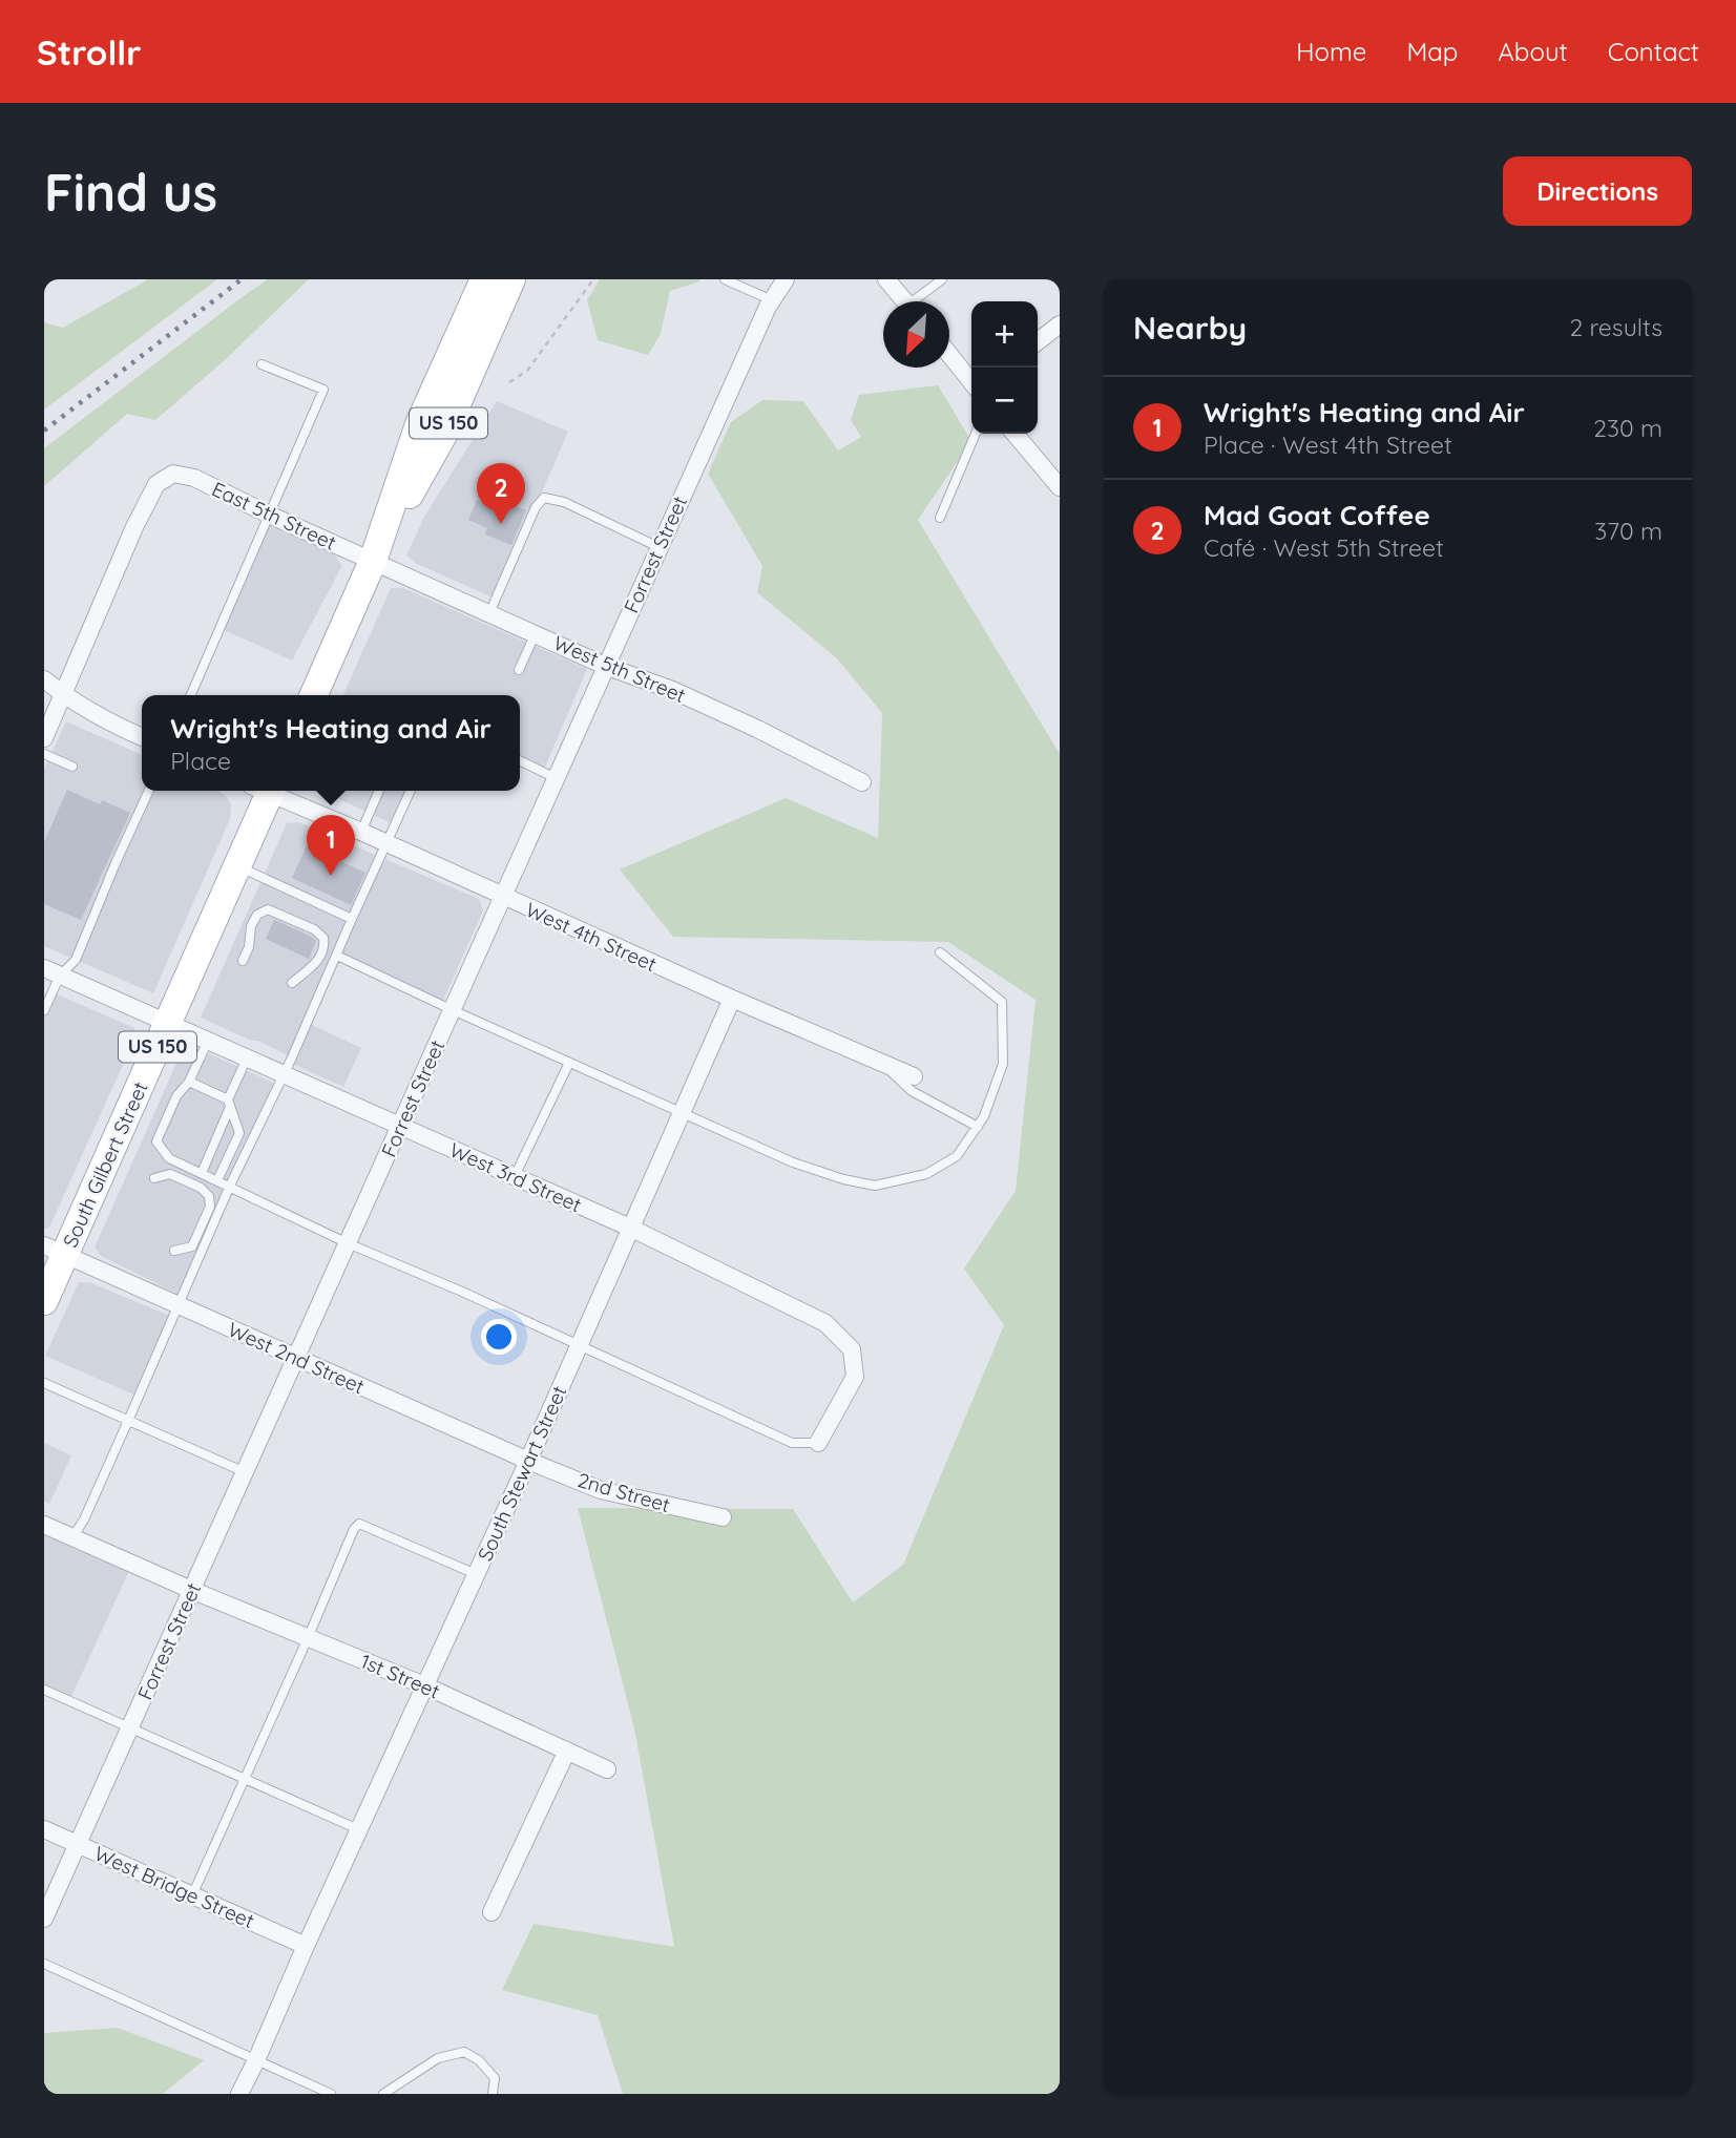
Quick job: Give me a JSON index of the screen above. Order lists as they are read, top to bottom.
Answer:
{
  "streets": {
    "main road": ["US 150", "South Gilbert Street"],
    "street": [
      "East 5th Street",
      "Forrest Street",
      "West 5th Street",
      "West 4th Street",
      "West 3rd Street",
      "West 2nd Street",
      "South Stewart Street",
      "2nd Street",
      "1st Street",
      "West Bridge Street"
    ]
  },
  "crossings": [
    ["US 150", "East 5th Street"],
    ["US 150", "West 5th Street"],
    ["East 5th Street", "West 5th Street"],
    ["Forrest Street", "West 5th Street"],
    ["Forrest Street", "West 4th Street"],
    ["Forrest Street", "West 3rd Street"],
    ["Forrest Street", "West 2nd Street"],
    ["Forrest Street", "1st Street"],
    ["Forrest Street", "West Bridge Street"],
    ["West 4th Street", "South Stewart Street"],
    ["South Gilbert Street", "West 3rd Street"],
    ["South Gilbert Street", "West 2nd Street"],
    ["West 3rd Street", "South Stewart Street"],
    ["West 2nd Street", "South Stewart Street"],
    ["West 2nd Street", "2nd Street"],
    ["South Stewart Street", "2nd Street"],
    ["South Stewart Street", "1st Street"],
    ["South Stewart Street", "West Bridge Street"]
  ],
  "north": "bottom left",
  "page": {
    "header": "Strollr",
    "nav": [
      "Home",
      "Map",
      "About",
      "Contact"
    ],
    "buttons": "Directions",
    "title": "Find us",
    "heading": ["Nearby", "2 results"],
    "map_buttons": ["+", "−"],
    "list": [
      {
        "mark": "1",
        "name": "Wright's Heating and Air",
        "note": "Place · West 4th Street",
        "value": "230 m"
      },
      {
        "mark": "2",
        "name": "Mad Goat Coffee",
        "note": "Café · West 5th Street",
        "value": "370 m"
      }
    ],
    "pins": ["2", "1"],
    "popup": ["Wright's Heating and Air", "Place"]
  }
}
